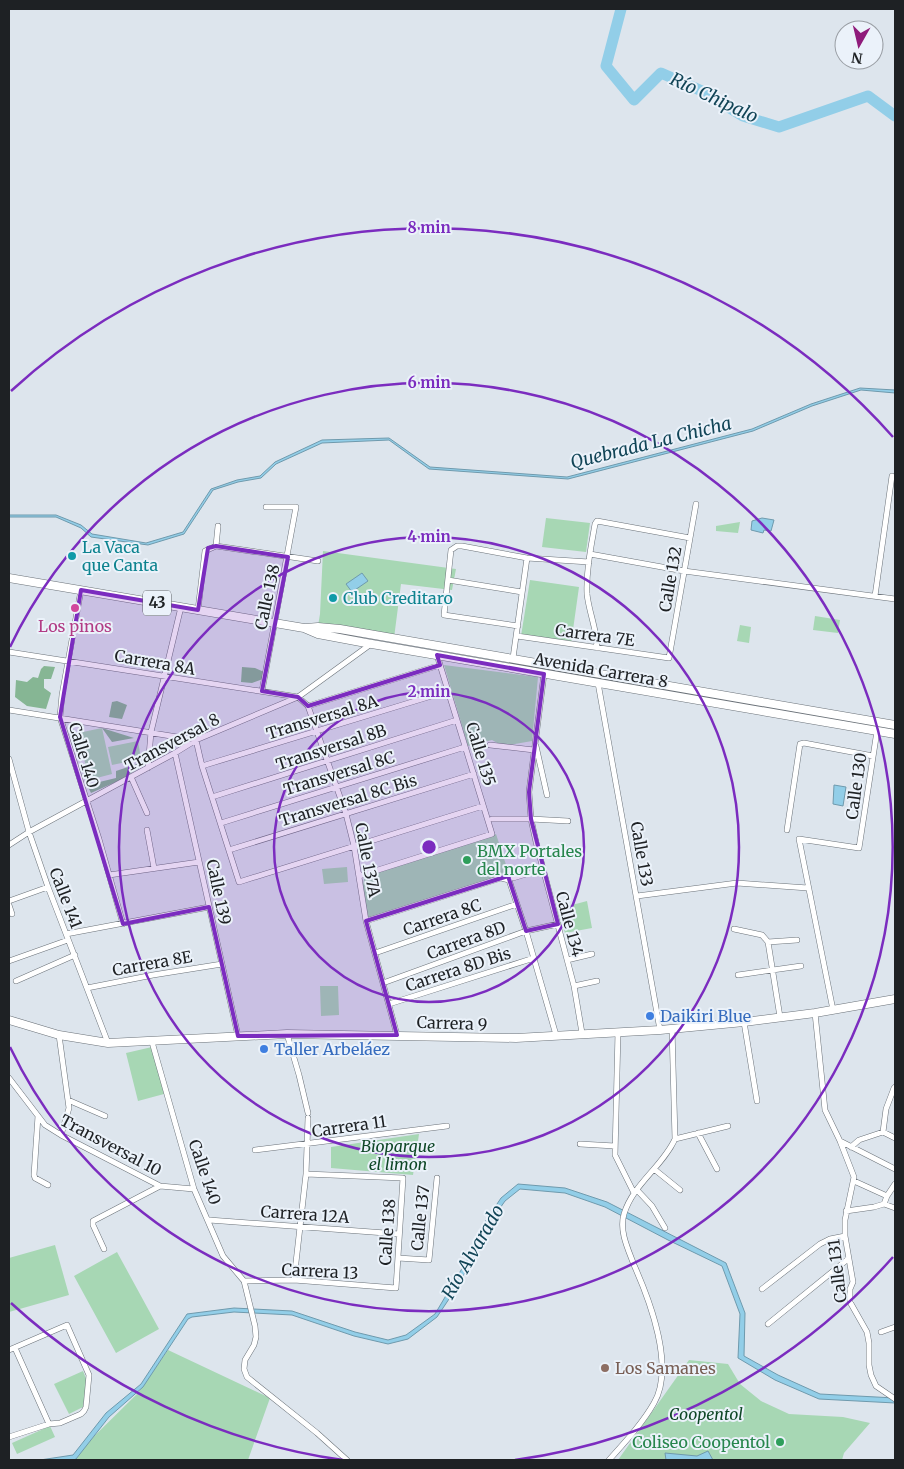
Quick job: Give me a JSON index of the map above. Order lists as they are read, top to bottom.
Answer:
{
  "streets": {
    "main road": ["43", "Avenida Carrera 8", "Carrera 9"],
    "street": [
      "Calle 132",
      "Calle 138",
      "Carrera 7E",
      "Carrera 8A",
      "Transversal 8A",
      "Transversal 8",
      "Transversal 8B",
      "Calle 135",
      "Calle 140",
      "Transversal 8C",
      "Calle 130",
      "Transversal 8C Bis",
      "Calle 133",
      "Calle 137A",
      "Calle 139",
      "Calle 141",
      "Carrera 8C",
      "Calle 134",
      "Carrera 8D",
      "Carrera 8E",
      "Carrera 8D Bis",
      "Carrera 11",
      "Transversal 10",
      "Carrera 12A",
      "Calle 137",
      "Carrera 13",
      "Calle 131"
    ]
  },
  "crossings": [
    ["Calle 132", "Carrera 7E"],
    ["Calle 138", "Carrera 8A"],
    ["Calle 138", "Avenida Carrera 8"],
    ["Calle 138", "Carrera 12A"],
    ["Calle 138", "Calle 137"],
    ["Calle 138", "Carrera 13"],
    ["Carrera 8A", "Transversal 8"],
    ["Carrera 8A", "Calle 140"],
    ["Carrera 8A", "Calle 137A"],
    ["Avenida Carrera 8", "Transversal 8"],
    ["Avenida Carrera 8", "Calle 135"],
    ["Avenida Carrera 8", "Calle 140"],
    ["Avenida Carrera 8", "Calle 130"],
    ["Avenida Carrera 8", "Calle 133"],
    ["Avenida Carrera 8", "Calle 134"],
    ["Transversal 8A", "Calle 135"],
    ["Transversal 8A", "Calle 137A"],
    ["Transversal 8", "Calle 140"],
    ["Transversal 8", "Calle 137A"],
    ["Transversal 8", "Calle 139"],
    ["Transversal 8", "Calle 141"],
    ["Transversal 8B", "Calle 135"],
    ["Transversal 8B", "Calle 137A"],
    ["Calle 135", "Transversal 8C"],
    ["Calle 135", "Transversal 8C Bis"],
    ["Calle 135", "Calle 137A"],
    ["Calle 140", "Carrera 9"],
    ["Calle 140", "Transversal 10"],
    ["Calle 140", "Carrera 12A"],
    ["Calle 140", "Carrera 13"],
    ["Transversal 8C", "Calle 137A"],
    ["Transversal 8C Bis", "Calle 137A"],
    ["Calle 133", "Carrera 9"],
    ["Calle 137A", "Carrera 8C"],
    ["Calle 137A", "Carrera 8D"],
    ["Calle 137A", "Carrera 8D Bis"],
    ["Calle 137A", "Carrera 9"],
    ["Calle 139", "Carrera 8E"],
    ["Calle 139", "Carrera 9"],
    ["Calle 141", "Carrera 8E"],
    ["Calle 141", "Carrera 9"],
    ["Calle 134", "Carrera 8D"],
    ["Calle 134", "Carrera 9"]
  ],
  "water": ["Río Chipalo", "Quebrada La Chicha", "Río Alvarado"],
  "parks": ["Bioparque el limon", "Coopentol"],
  "places": [
    "La Vaca que Canta",
    "Club Creditaro",
    "Los pinos",
    "BMX Portales del norte",
    "Daikiri Blue",
    "Taller Arbeláez",
    "Los Samanes",
    "Coliseo Coopentol"
  ],
  "north": "bottom",
  "rings": [
    "8 min",
    "6 min",
    "4 min",
    "2 min"
  ]
}
